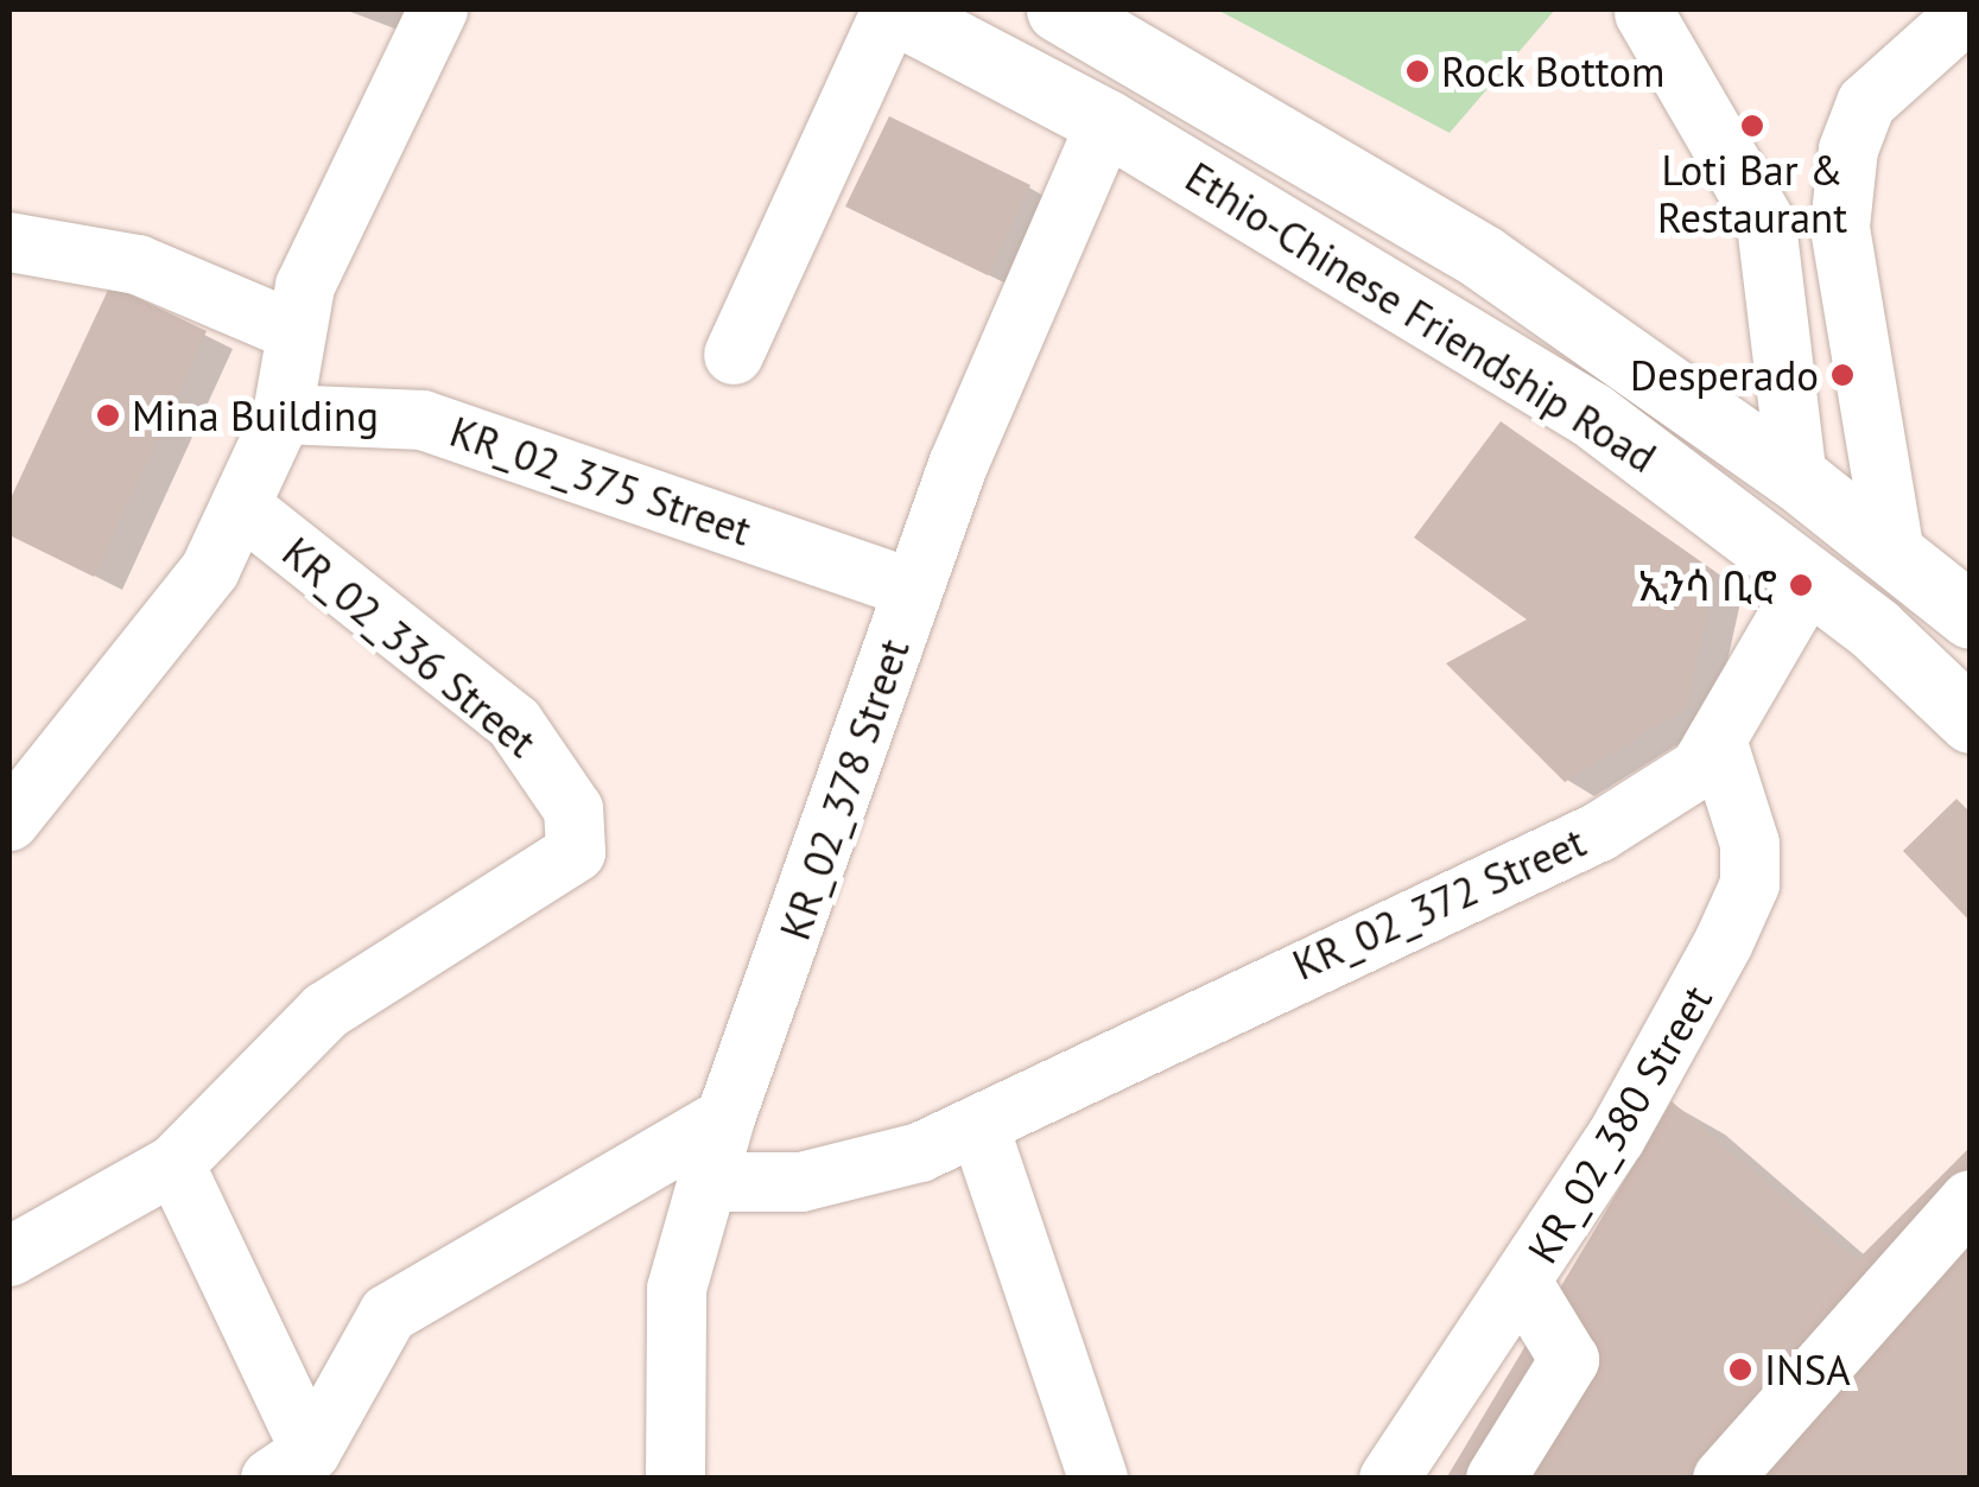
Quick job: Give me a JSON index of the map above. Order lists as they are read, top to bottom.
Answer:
{
  "streets": {
    "main road": ["Ethio-Chinese Friendship Road"],
    "street": [
      "KR_02_375 Street",
      "KR_02_336 Street",
      "KR_02_378 Street",
      "KR_02_372 Street",
      "KR_02_380 Street"
    ]
  },
  "crossings": [
    ["Ethio-Chinese Friendship Road", "KR_02_378 Street"],
    ["Ethio-Chinese Friendship Road", "KR_02_372 Street"],
    ["KR_02_375 Street", "KR_02_378 Street"],
    ["KR_02_378 Street", "KR_02_372 Street"],
    ["KR_02_372 Street", "KR_02_380 Street"]
  ],
  "places": [
    "Rock Bottom",
    "Loti Bar & Restaurant",
    "Desperado",
    "Mina Building",
    "ኢንሳ ቢሮ",
    "INSA"
  ]
}
